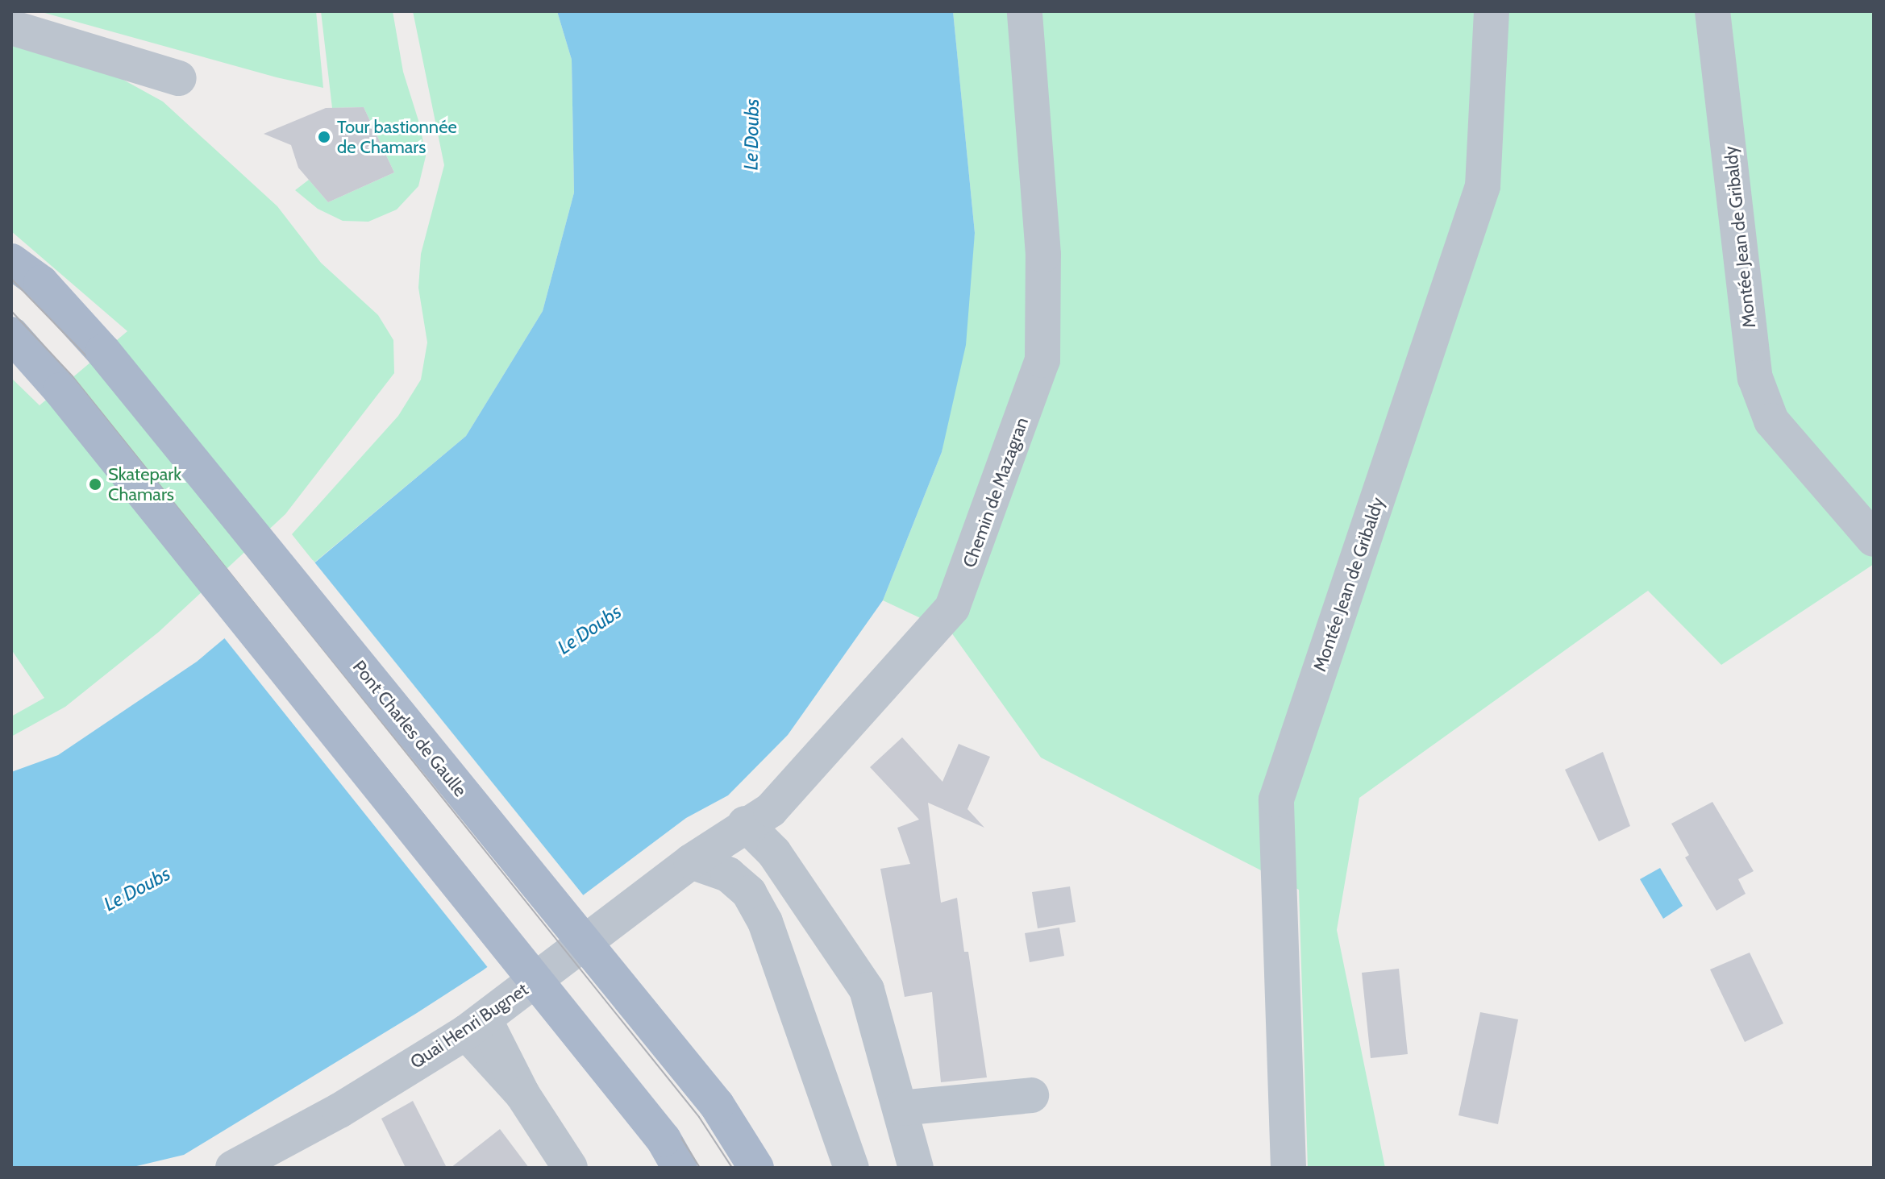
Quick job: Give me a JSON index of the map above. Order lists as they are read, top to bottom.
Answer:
{
  "streets": {
    "main road": ["Pont Charles de Gaulle"],
    "street": ["Montée Jean de Gribaldy", "Chemin de Mazagran", "Quai Henri Bugnet"]
  },
  "crossings": [
    ["Chemin de Mazagran", "Quai Henri Bugnet"]
  ],
  "water": ["Le Doubs"],
  "places": ["Tour bastionnée de Chamars", "Skatepark Chamars"]
}
